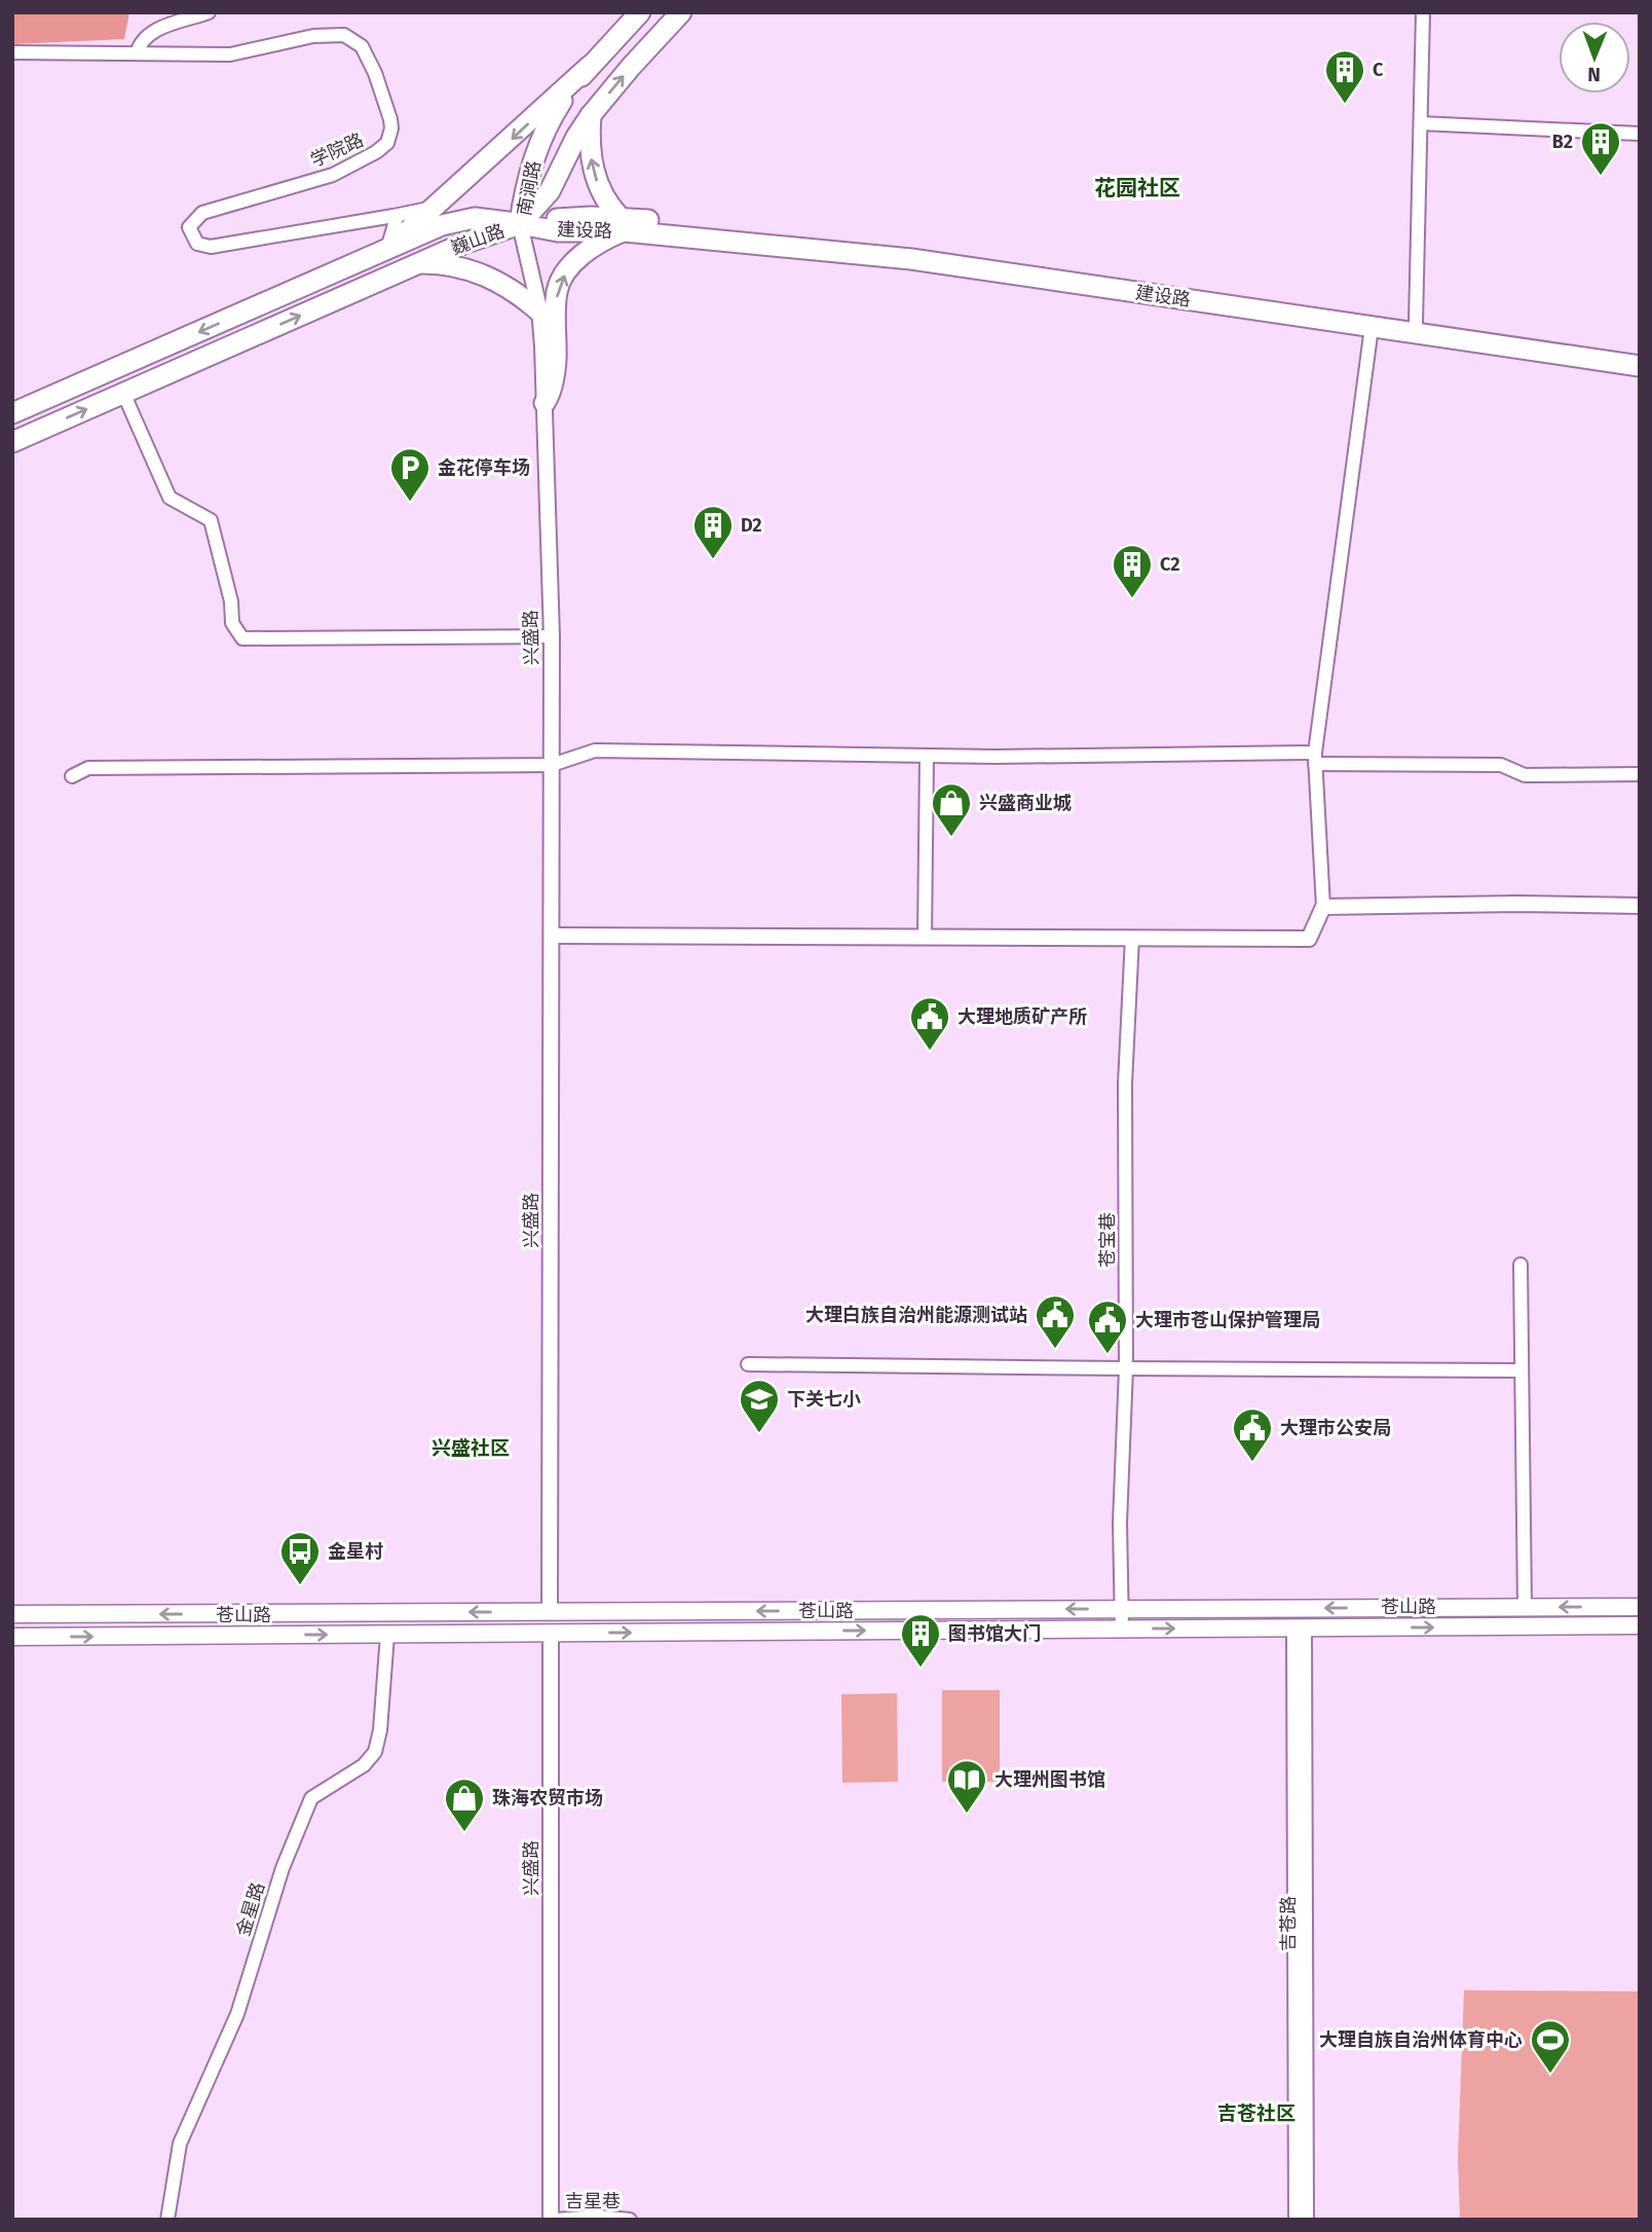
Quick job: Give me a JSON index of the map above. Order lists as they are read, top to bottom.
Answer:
{
  "streets": {
    "main road": [
      "南涧路",
      "建设路",
      "巍山路",
      "兴盛路",
      "苍山路"
    ],
    "street": [
      "学院路",
      "苍宝巷",
      "金星路",
      "吉苍路",
      "吉星巷"
    ]
  },
  "crossings": [
    ["南涧路", "建设路"],
    ["南涧路", "巍山路"],
    ["南涧路", "兴盛路"],
    ["建设路", "巍山路"],
    ["建设路", "兴盛路"],
    ["巍山路", "兴盛路"],
    ["兴盛路", "苍山路"],
    ["兴盛路", "吉星巷"],
    ["苍宝巷", "苍山路"],
    ["苍山路", "金星路"],
    ["苍山路", "吉苍路"]
  ],
  "districts": ["花园社区", "兴盛社区", "吉苍社区"],
  "places": {
    "building": [
      "C",
      "B2",
      "D2",
      "C2",
      "图书馆大门"
    ],
    "parking": ["金花停车场"],
    "shop": ["兴盛商业城", "珠海农贸市场"],
    "public building": [
      "大理地质矿产所",
      "大理白族自治州能源测试站",
      "大理市苍山保护管理局",
      "大理市公安局"
    ],
    "school or university": ["下关七小"],
    "bus stop": ["金星村"],
    "library": ["大理州图书馆"],
    "sports": ["大理自族自治州体育中心"]
  },
  "north": "bottom"
}
